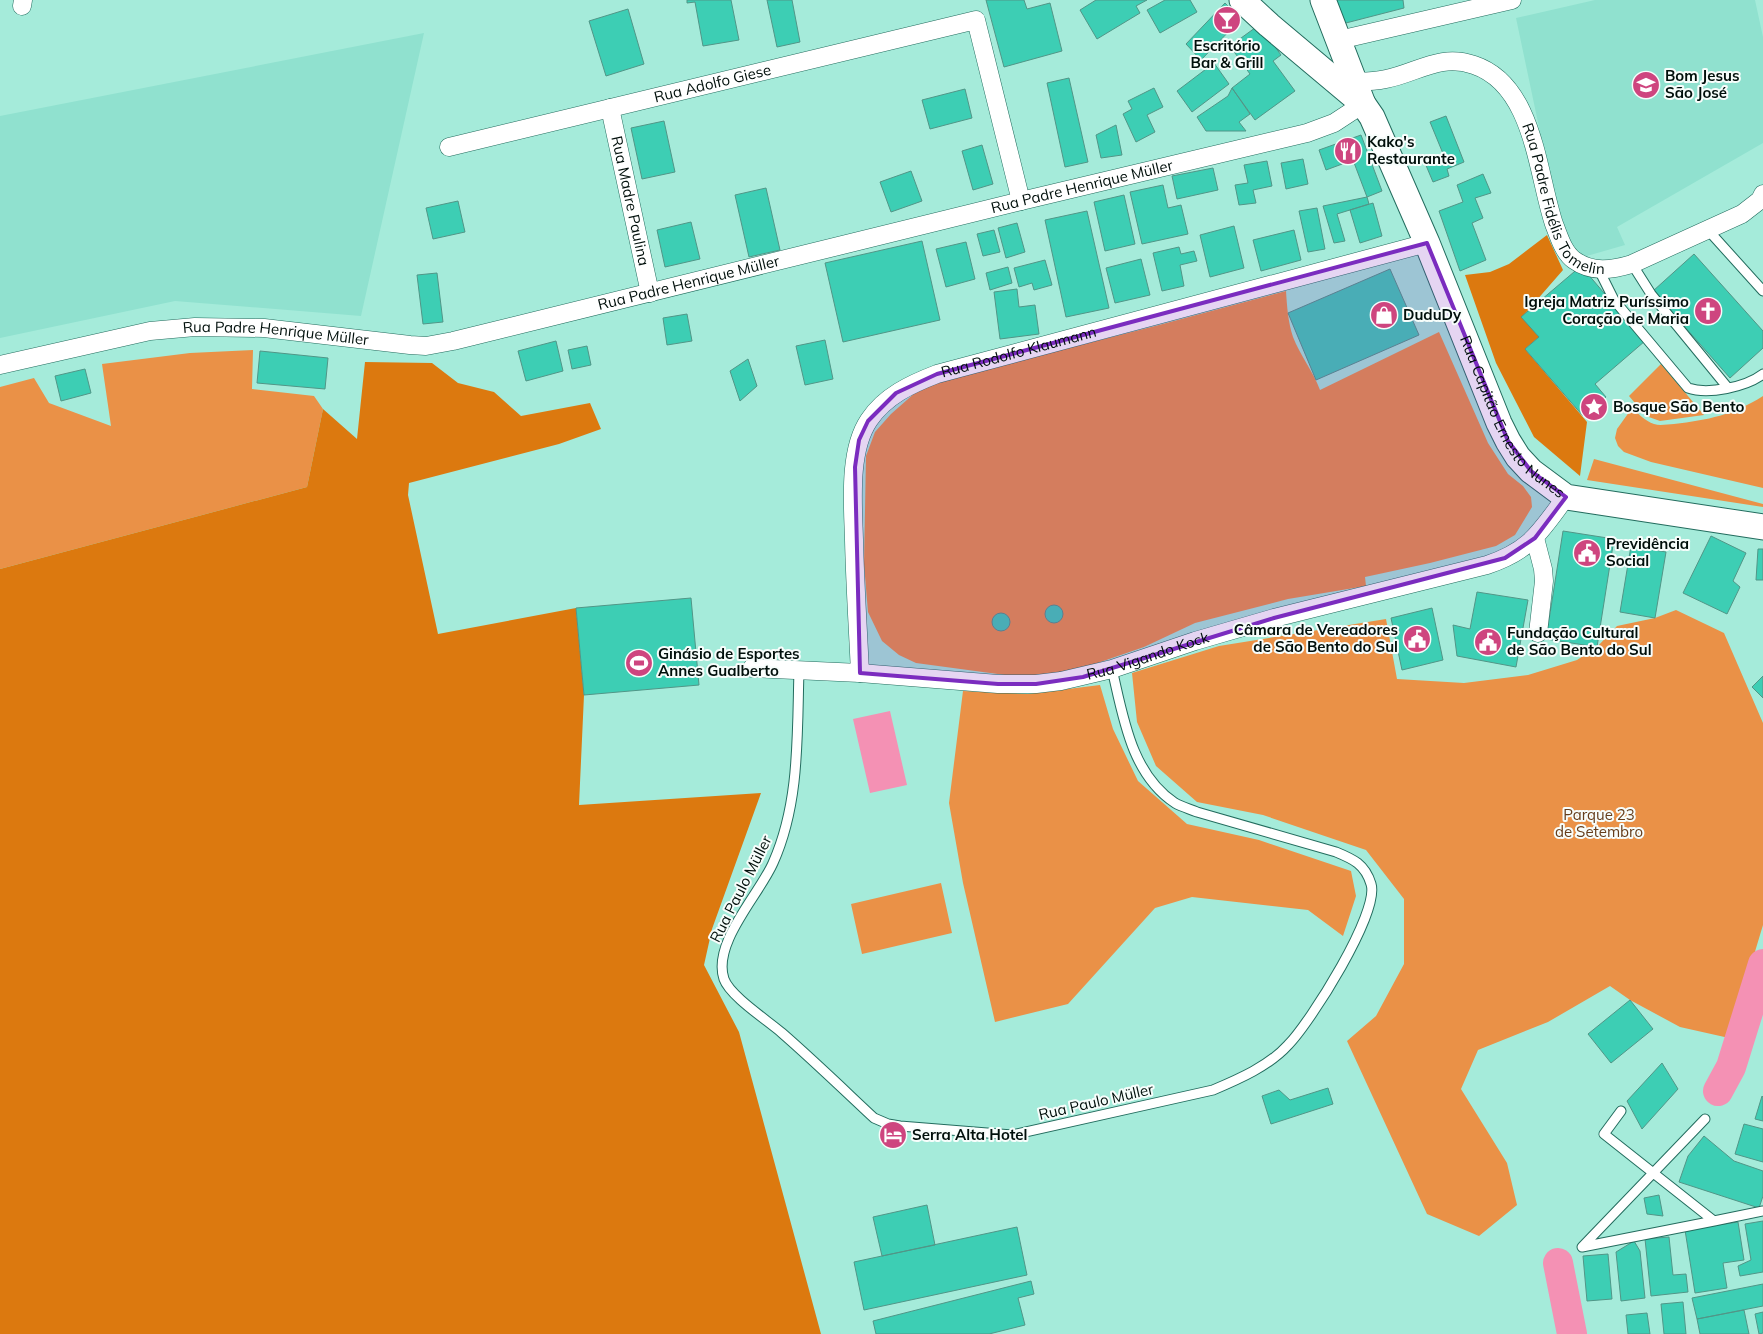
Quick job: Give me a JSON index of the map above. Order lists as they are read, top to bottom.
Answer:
{
  "streets": {
    "main road": ["Rua Capitão Ernesto Nunes"],
    "street": [
      "Rua Adolfo Giese",
      "Rua Padre Henrique Müller",
      "Rua Padre Fidélis Tomelin",
      "Rua Madre Paulina",
      "Rua Rodolfo Klaumann",
      "Rua Vigando Kock"
    ],
    "lane": ["Rua Paulo Müller"]
  },
  "crossings": [
    ["Rua Adolfo Giese", "Rua Padre Henrique Müller"],
    ["Rua Adolfo Giese", "Rua Madre Paulina"],
    ["Rua Padre Henrique Müller", "Rua Padre Fidélis Tomelin"],
    ["Rua Padre Henrique Müller", "Rua Madre Paulina"],
    ["Rua Padre Henrique Müller", "Rua Capitão Ernesto Nunes"],
    ["Rua Padre Fidélis Tomelin", "Rua Capitão Ernesto Nunes"],
    ["Rua Rodolfo Klaumann", "Rua Capitão Ernesto Nunes"],
    ["Rua Rodolfo Klaumann", "Rua Vigando Kock"],
    ["Rua Capitão Ernesto Nunes", "Rua Vigando Kock"],
    ["Rua Vigando Kock", "Rua Paulo Müller"]
  ],
  "parks": ["Parque 23 de Setembro"],
  "places": {
    "bar": ["Escritório Bar & Grill"],
    "school or university": ["Bom Jesus São José"],
    "restaurant": ["Kako's Restaurante"],
    "church": ["Igreja Matriz Puríssimo Coração de Maria"],
    "shop": ["DuduDy"],
    "place": ["Bosque São Bento"],
    "public building": ["Previdência Social", "Câmara de Vereadores de São Bento do Sul", "Fundação Cultural de São Bento do Sul"],
    "sports": ["Ginásio de Esportes Annes Gualberto"],
    "hotel": ["Serra Alta Hotel"]
  }
}
